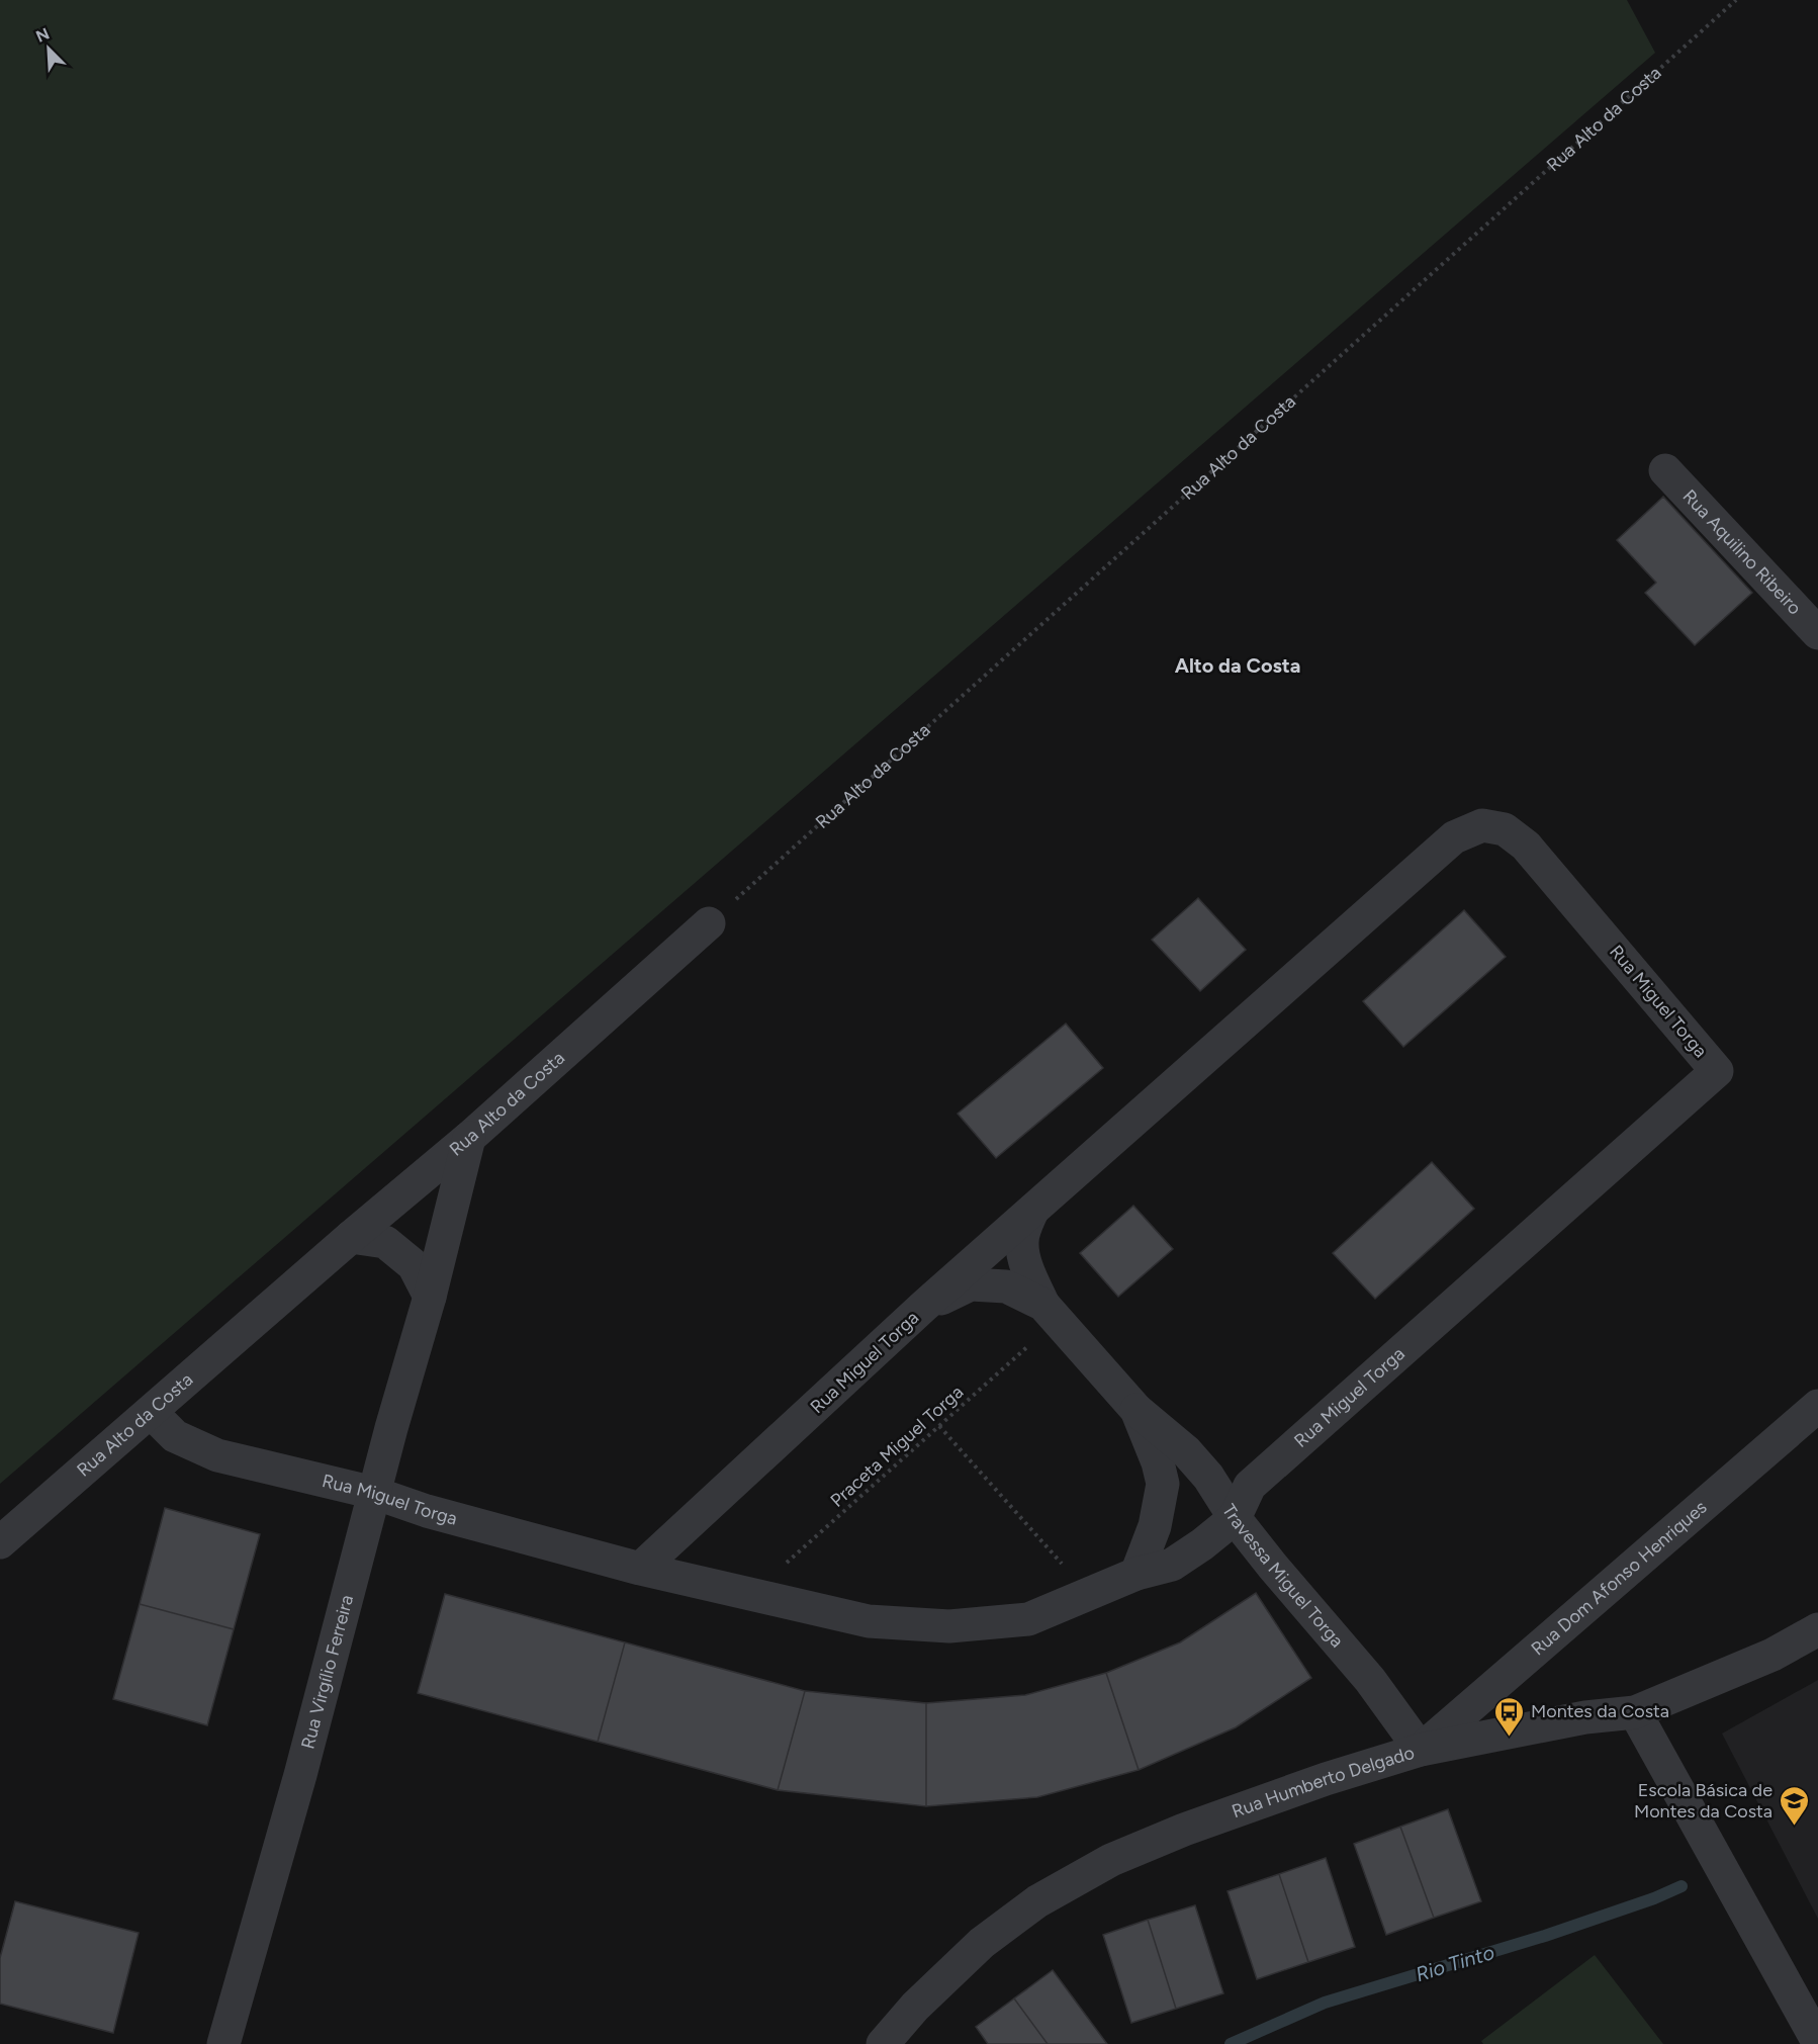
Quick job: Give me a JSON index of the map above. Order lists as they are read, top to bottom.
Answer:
{
  "streets": {
    "street": [
      "Rua Alto da Costa",
      "Rua Aquilino Ribeiro",
      "Rua Miguel Torga",
      "Travessa Miguel Torga",
      "Rua Dom Afonso Henriques",
      "Rua Virgílio Ferreira",
      "Rua Humberto Delgado"
    ],
    "path": ["Praceta Miguel Torga"]
  },
  "crossings": [
    ["Rua Alto da Costa", "Rua Miguel Torga"],
    ["Rua Alto da Costa", "Rua Virgílio Ferreira"],
    ["Rua Miguel Torga", "Travessa Miguel Torga"],
    ["Rua Miguel Torga", "Rua Virgílio Ferreira"],
    ["Travessa Miguel Torga", "Rua Dom Afonso Henriques"],
    ["Travessa Miguel Torga", "Rua Humberto Delgado"],
    ["Rua Dom Afonso Henriques", "Rua Humberto Delgado"]
  ],
  "districts": ["Alto da Costa"],
  "water": ["Rio Tinto"],
  "places": {
    "bus stop": ["Montes da Costa"],
    "school or university": ["Escola Básica de Montes da Costa"]
  },
  "north": "top left"
}
